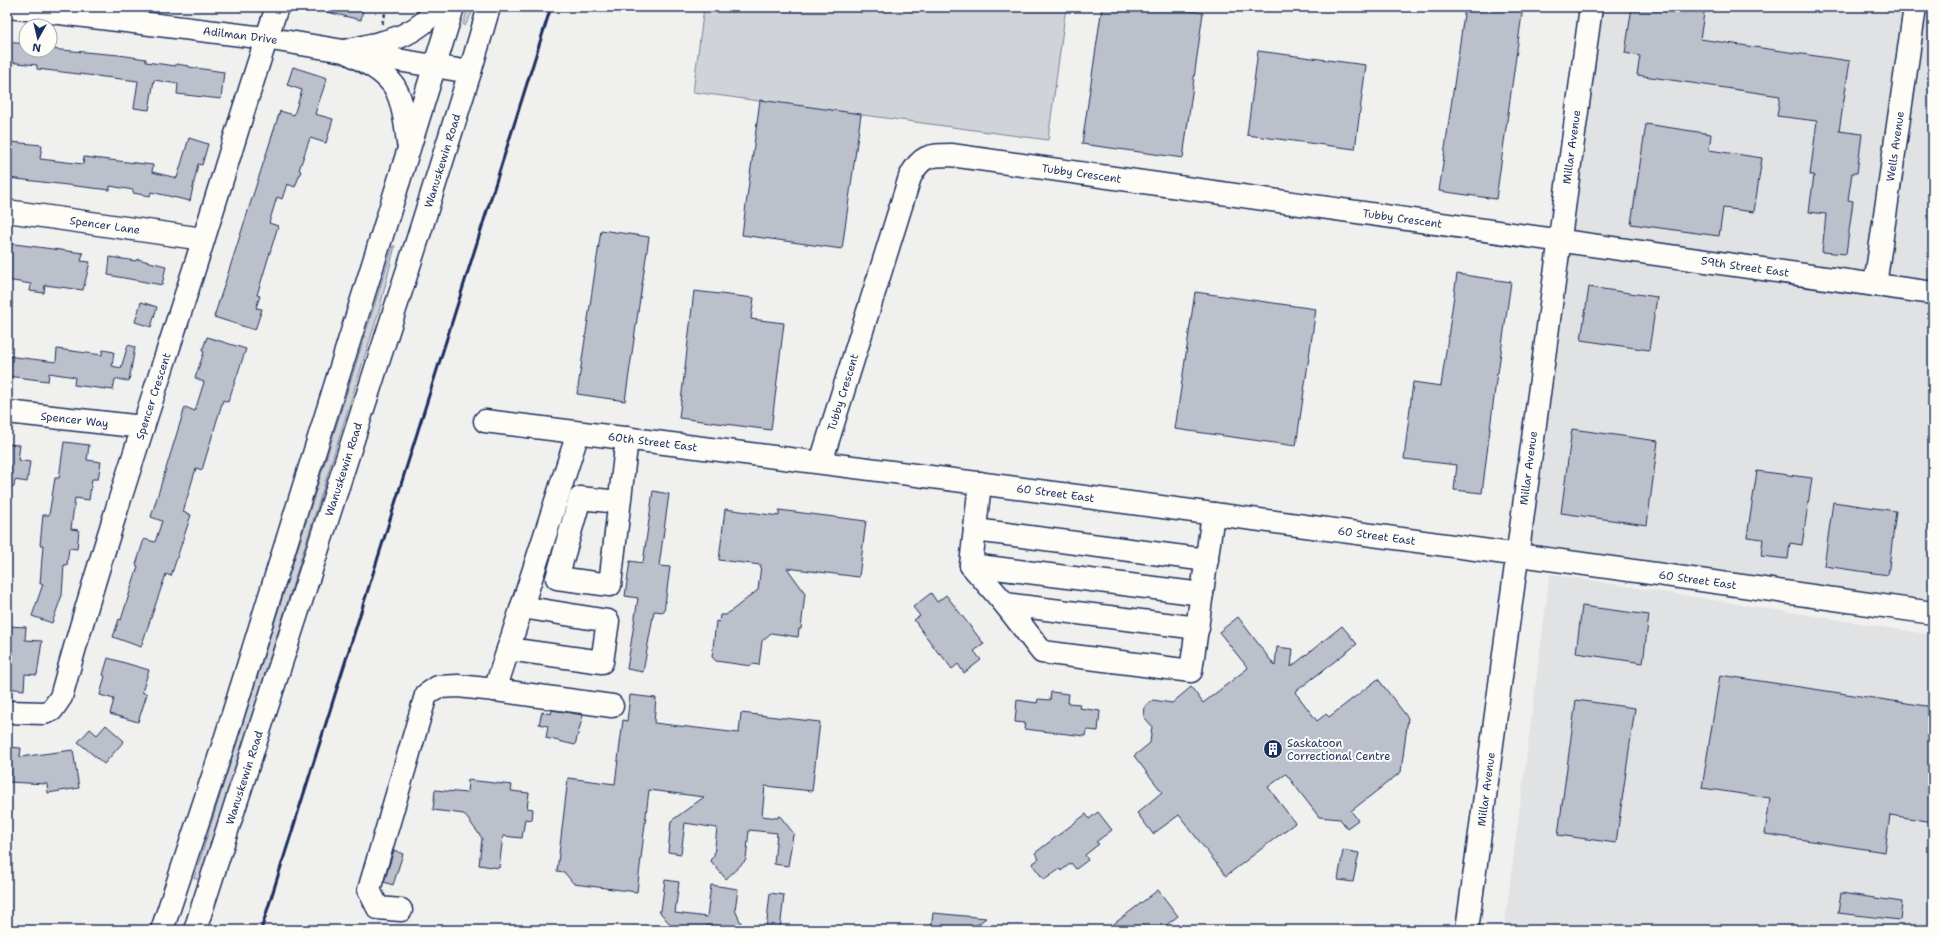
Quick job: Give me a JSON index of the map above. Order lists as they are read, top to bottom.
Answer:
{
  "streets": {
    "street": [
      "Adilman Drive",
      "Wells Avenue",
      "Millar Avenue",
      "Wanuskewin Road",
      "Tubby Crescent",
      "Spencer Lane",
      "59th Street East",
      "Spencer Crescent",
      "Spencer Way",
      "60th Street East",
      "60 Street East"
    ]
  },
  "crossings": [
    ["Adilman Drive", "Wanuskewin Road"],
    ["Adilman Drive", "Spencer Crescent"],
    ["Wells Avenue", "59th Street East"],
    ["Millar Avenue", "Tubby Crescent"],
    ["Millar Avenue", "59th Street East"],
    ["Millar Avenue", "60 Street East"],
    ["Tubby Crescent", "59th Street East"],
    ["Tubby Crescent", "60th Street East"],
    ["Tubby Crescent", "60 Street East"],
    ["Spencer Lane", "Spencer Crescent"],
    ["Spencer Crescent", "Spencer Way"],
    ["60th Street East", "60 Street East"]
  ],
  "places": {
    "building": ["Saskatoon Correctional Centre"]
  },
  "north": "bottom"
}
